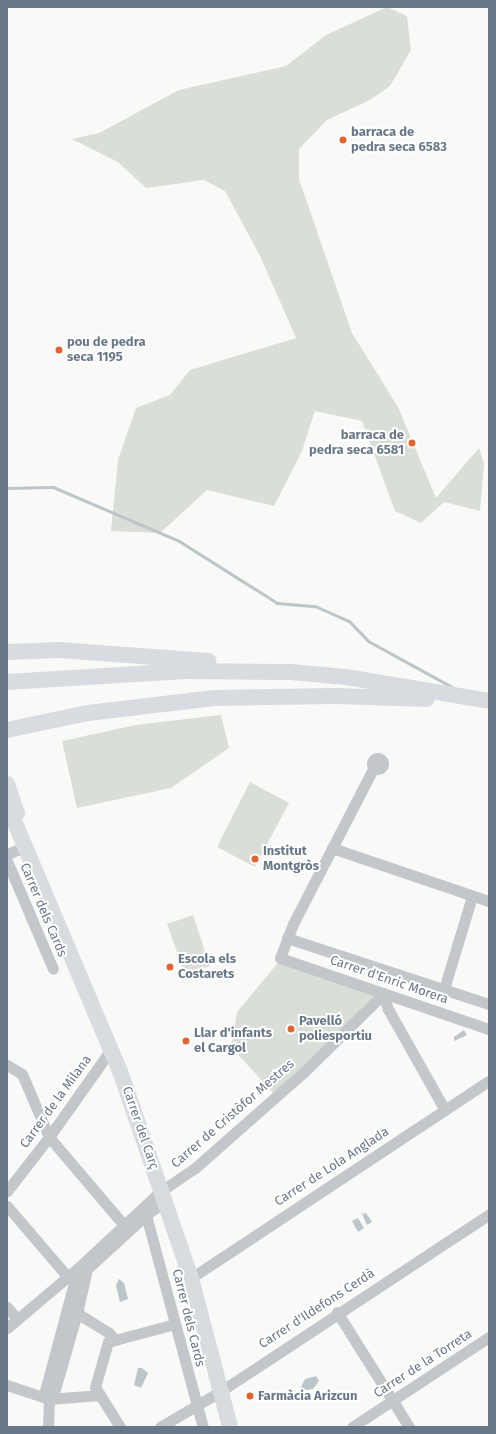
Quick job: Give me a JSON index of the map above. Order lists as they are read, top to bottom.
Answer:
{
  "streets": {
    "main road": ["Carrer del Carç"],
    "street": [
      "Carrer dels Cards",
      "Carrer d'Enric Morera",
      "Carrer de la Milana",
      "Carrer de Cristòfor Mestres",
      "Carrer de Lola Anglada",
      "Carrer d'Ildefons Cerdà",
      "Carrer de la Torreta"
    ]
  },
  "crossings": [
    ["Carrer dels Cards", "Carrer d'Ildefons Cerdà"],
    ["Carrer d'Enric Morera", "Carrer de Cristòfor Mestres"],
    ["Carrer de la Milana", "Carrer del Carç"],
    ["Carrer de Cristòfor Mestres", "Carrer del Carç"],
    ["Carrer del Carç", "Carrer de Lola Anglada"],
    ["Carrer del Carç", "Carrer d'Ildefons Cerdà"]
  ],
  "places": [
    "barraca de pedra seca 6583",
    "pou de pedra seca 1195",
    "barraca de pedra seca 6581",
    "Institut Montgròs",
    "Escola els Costarets",
    "Pavelló poliesportiu",
    "Llar d'infants el Cargol",
    "Farmàcia Arizcun"
  ]
}
